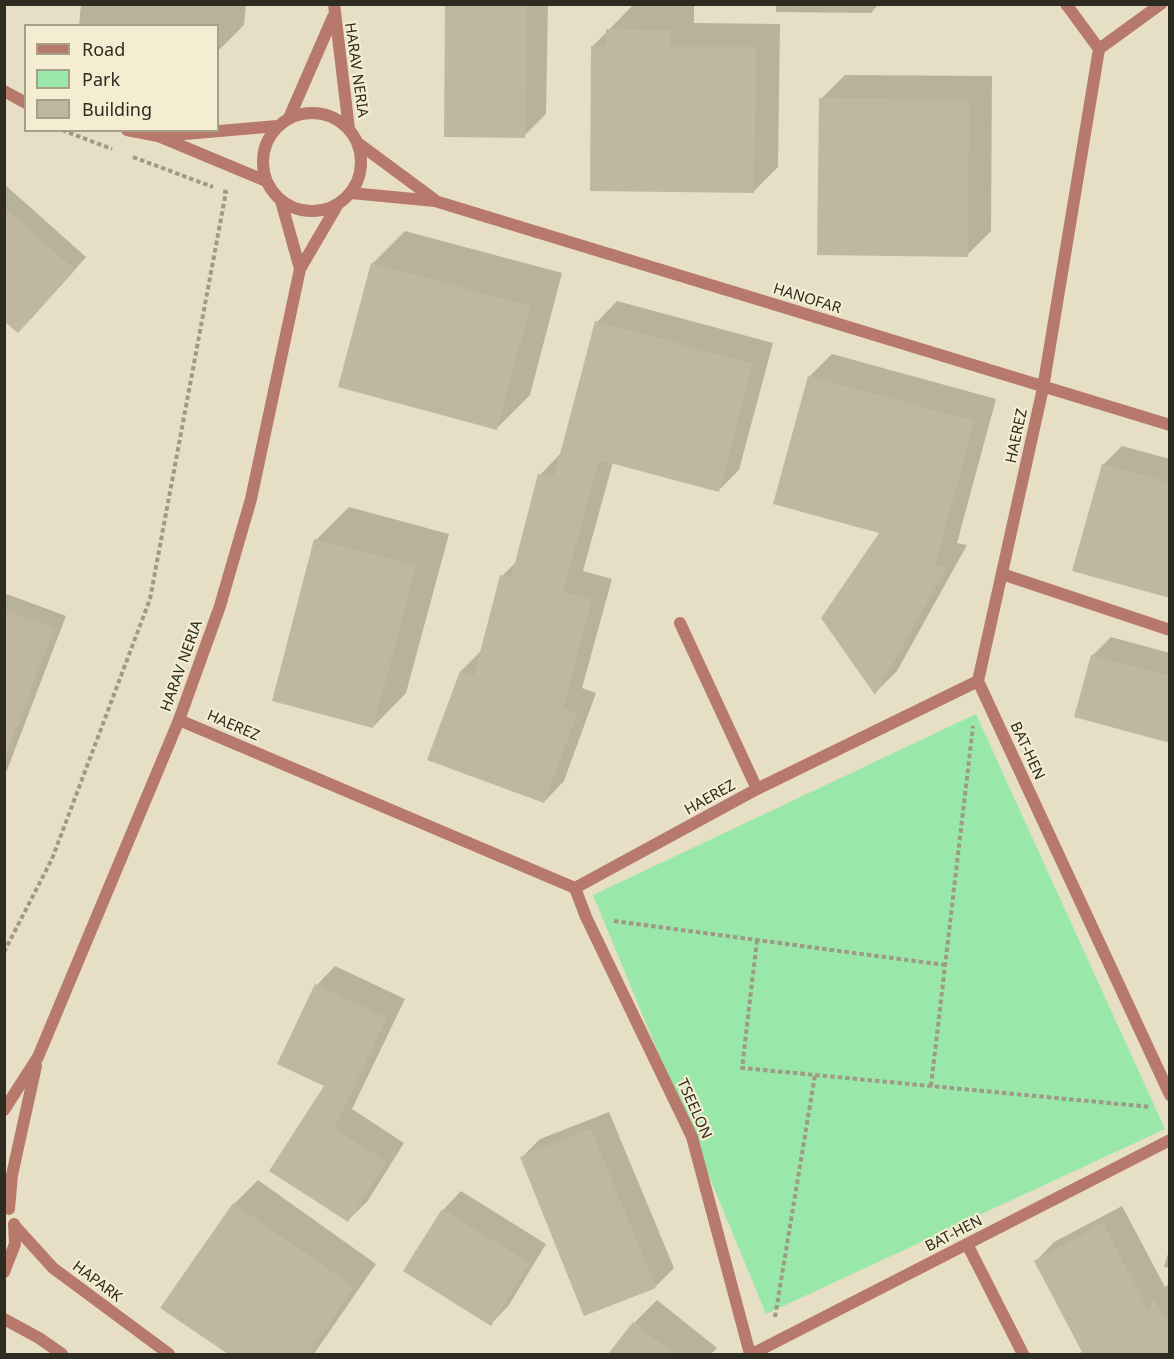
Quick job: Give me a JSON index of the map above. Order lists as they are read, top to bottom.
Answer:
{
  "streets": {
    "street": [
      "HARAV NERIA",
      "HANOFAR",
      "HAEREZ",
      "BAT-HEN",
      "TSEELON",
      "HAPARK"
    ]
  },
  "crossings": [
    ["HARAV NERIA", "HANOFAR"],
    ["HARAV NERIA", "HAEREZ"],
    ["HANOFAR", "HAEREZ"],
    ["HAEREZ", "BAT-HEN"],
    ["HAEREZ", "TSEELON"],
    ["BAT-HEN", "TSEELON"]
  ],
  "legend": ["Road", "Park", "Building"]
}
